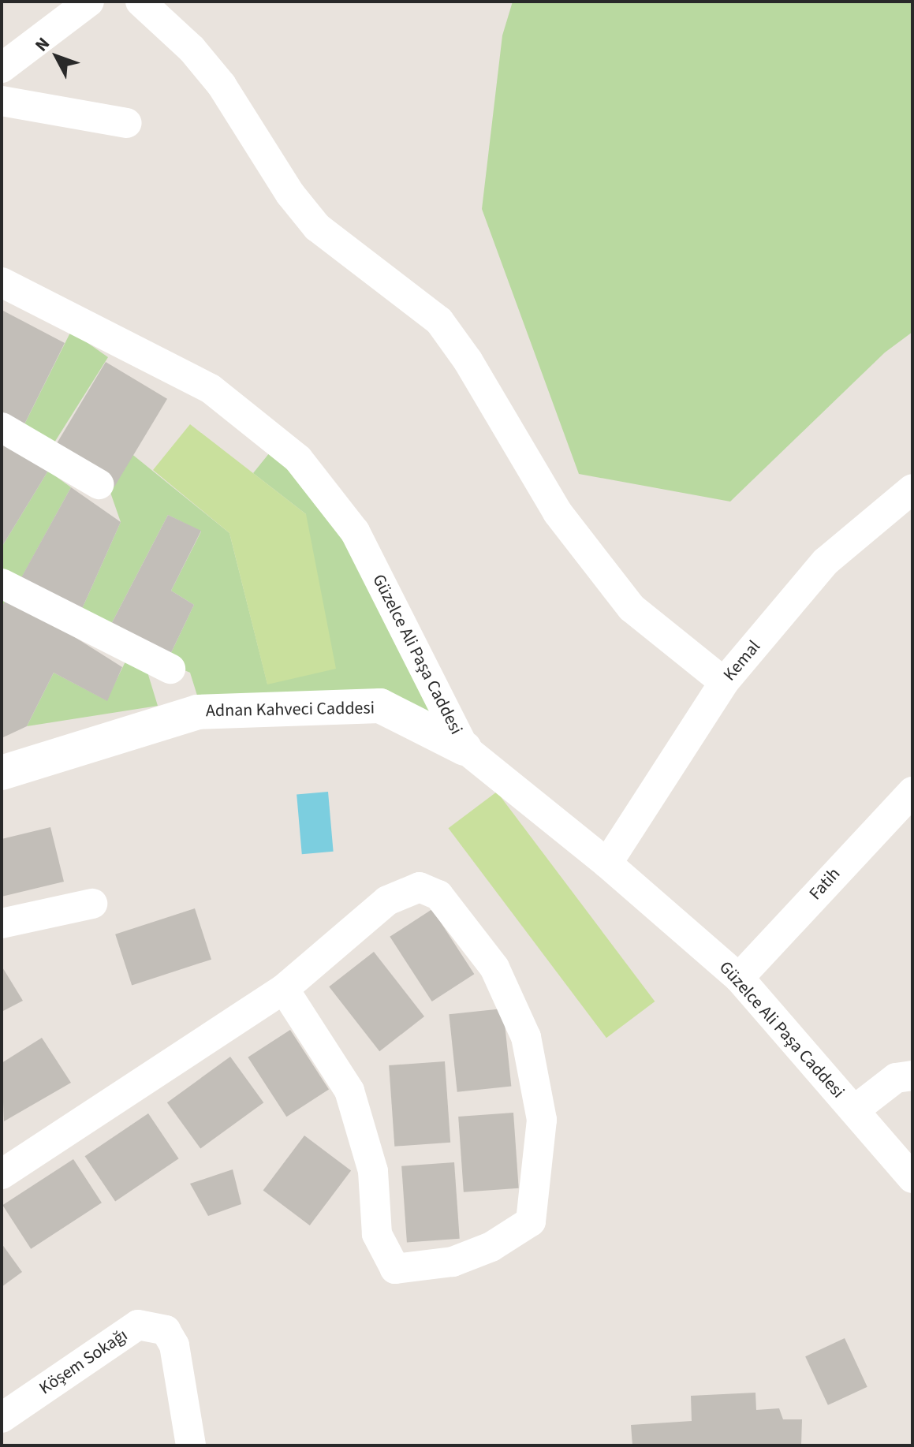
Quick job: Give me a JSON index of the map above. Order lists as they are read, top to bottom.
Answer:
{
  "streets": {
    "main road": ["Adnan Kahveci Caddesi"],
    "street": [
      "Güzelce Ali Paşa Caddesi",
      "Kemal",
      "Fatih",
      "Köşem Sokağı"
    ]
  },
  "crossings": [
    ["Güzelce Ali Paşa Caddesi", "Kemal"],
    ["Güzelce Ali Paşa Caddesi", "Adnan Kahveci Caddesi"],
    ["Güzelce Ali Paşa Caddesi", "Fatih"]
  ],
  "north": "top left"
}
